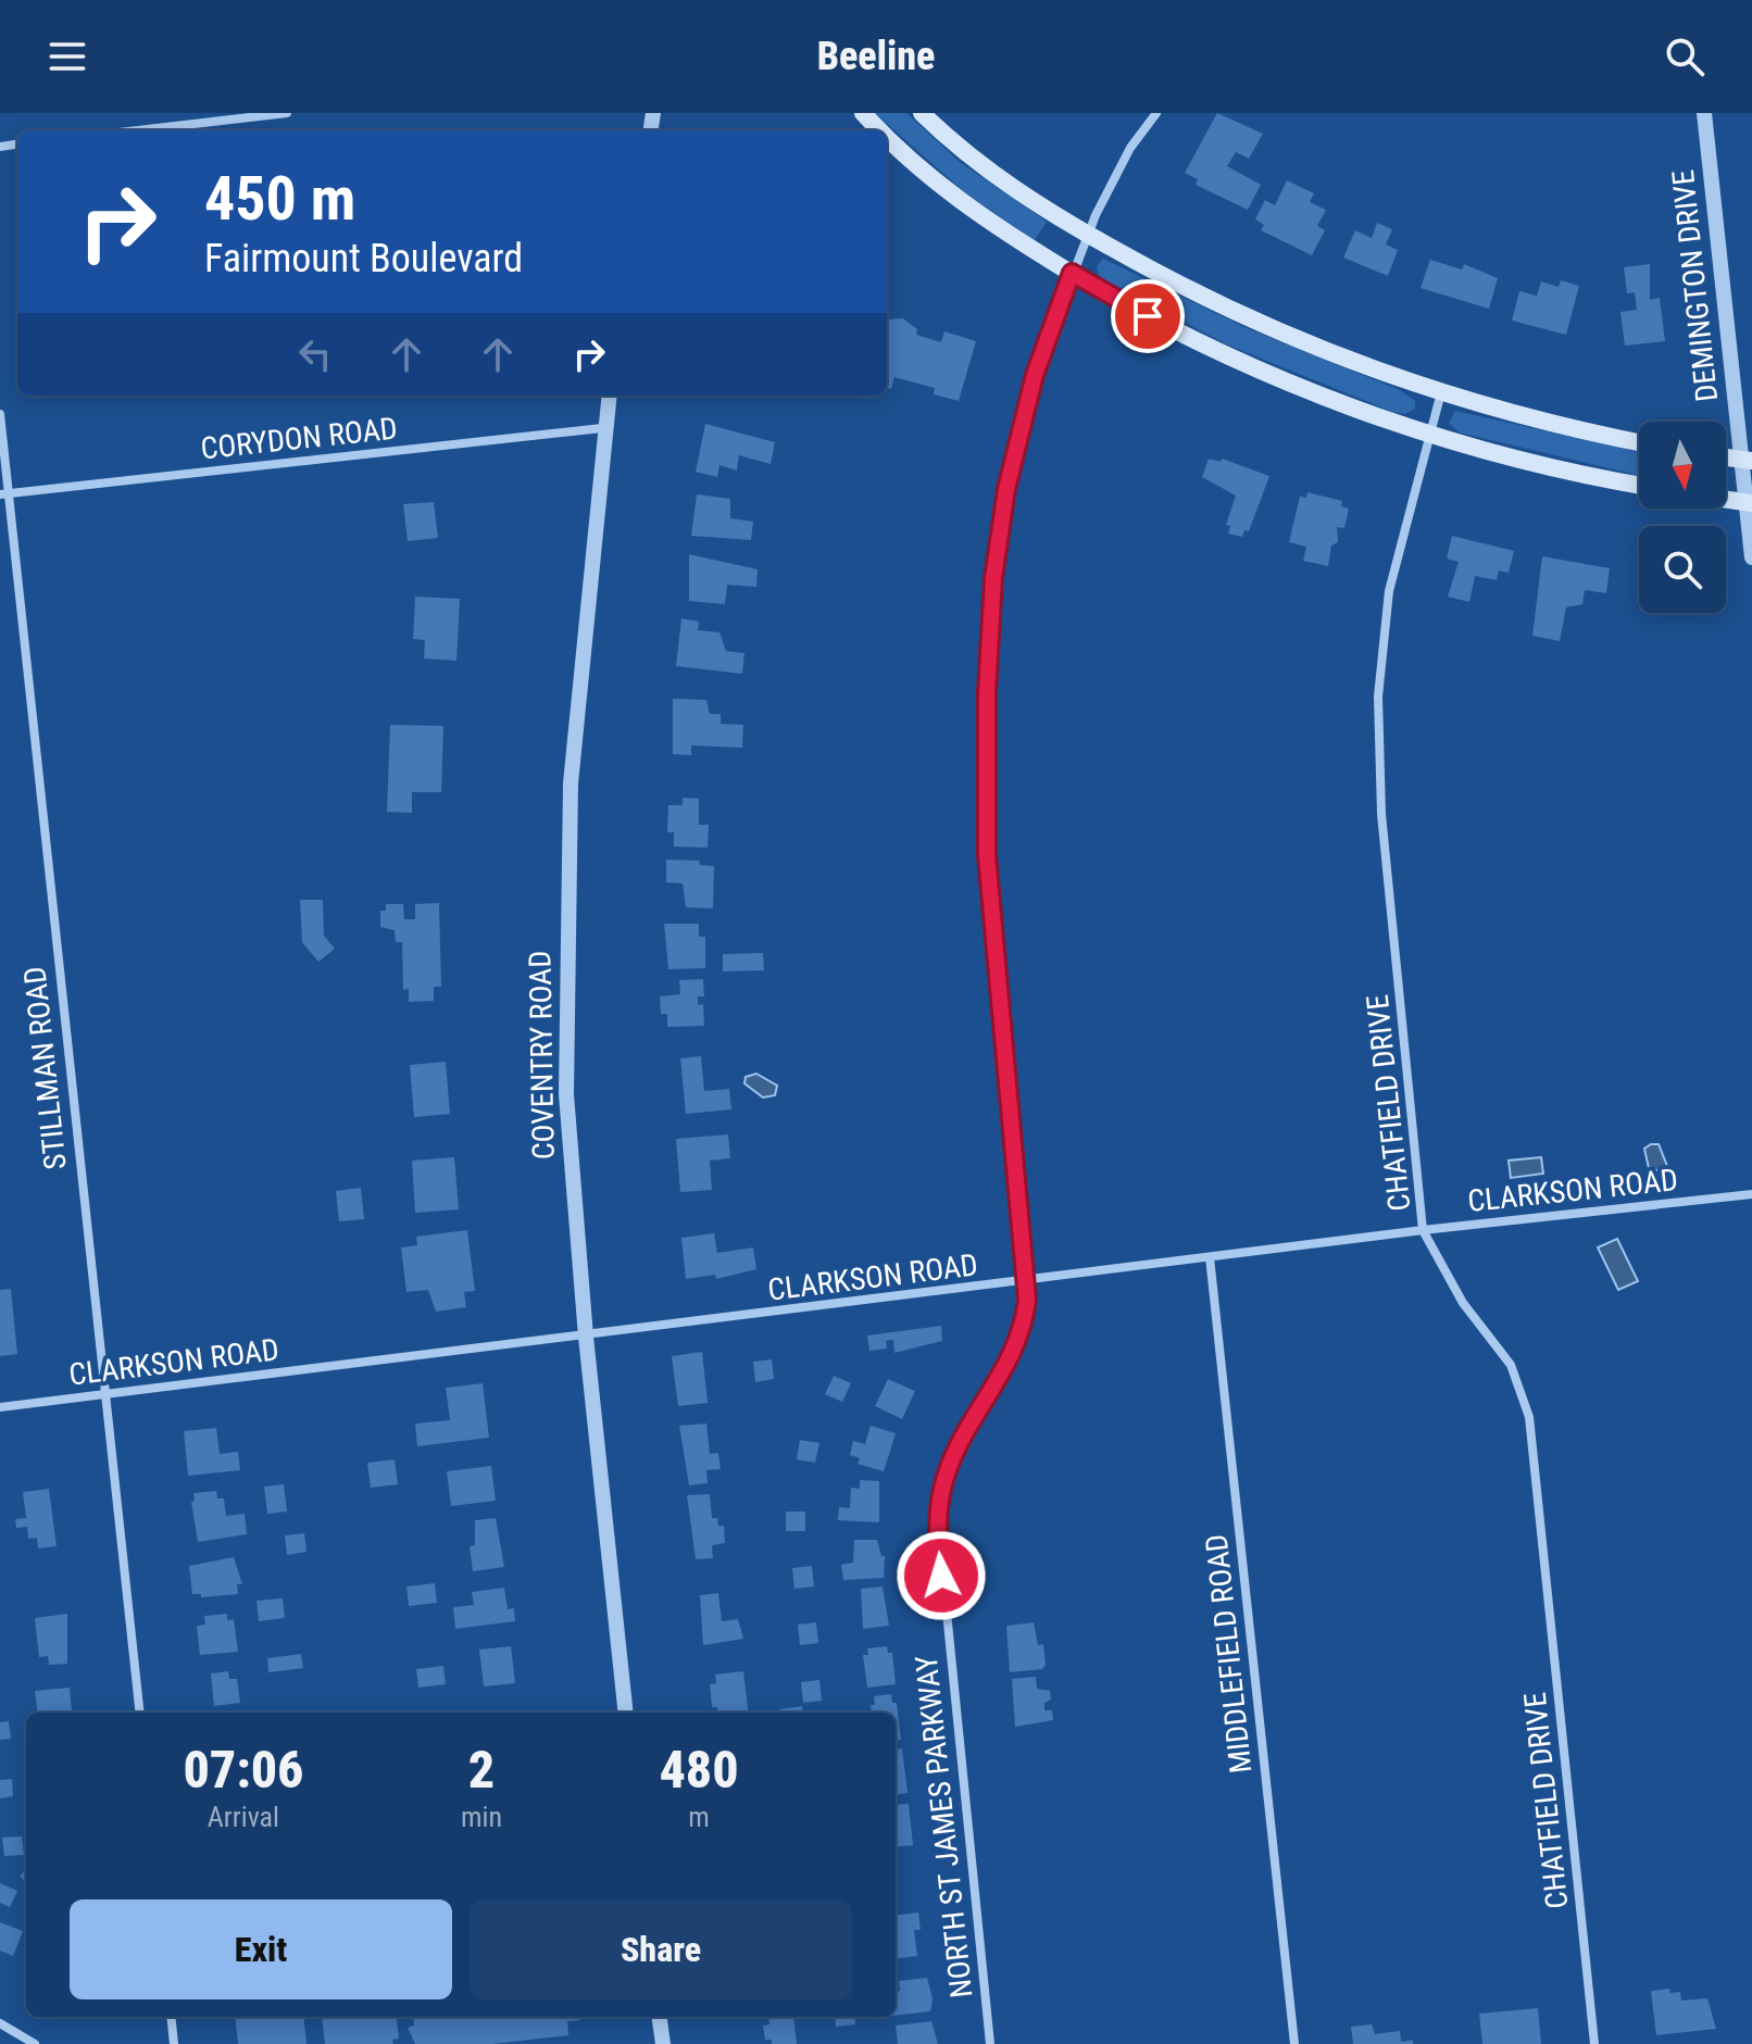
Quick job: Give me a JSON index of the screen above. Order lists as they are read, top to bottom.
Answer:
{
  "streets": {
    "street": [
      "DEMINGTON DRIVE",
      "CORYDON ROAD",
      "COVENTRY ROAD",
      "STILLMAN ROAD",
      "CHATFIELD DRIVE",
      "CLARKSON ROAD",
      "MIDDLEFIELD ROAD",
      "NORTH ST JAMES PARKWAY"
    ]
  },
  "crossings": [
    ["CORYDON ROAD", "COVENTRY ROAD"],
    ["CORYDON ROAD", "STILLMAN ROAD"],
    ["COVENTRY ROAD", "CLARKSON ROAD"],
    ["STILLMAN ROAD", "CLARKSON ROAD"],
    ["CHATFIELD DRIVE", "CLARKSON ROAD"],
    ["CLARKSON ROAD", "MIDDLEFIELD ROAD"],
    ["CLARKSON ROAD", "NORTH ST JAMES PARKWAY"]
  ],
  "north": "bottom",
  "page": {
    "header": "Beeline",
    "turn": ["450 m", "Fairmount Boulevard"],
    "eta": [
      "07:06",
      "Arrival",
      "2",
      "min",
      "480",
      "m"
    ],
    "buttons": ["Exit", "Share"]
  }
}
